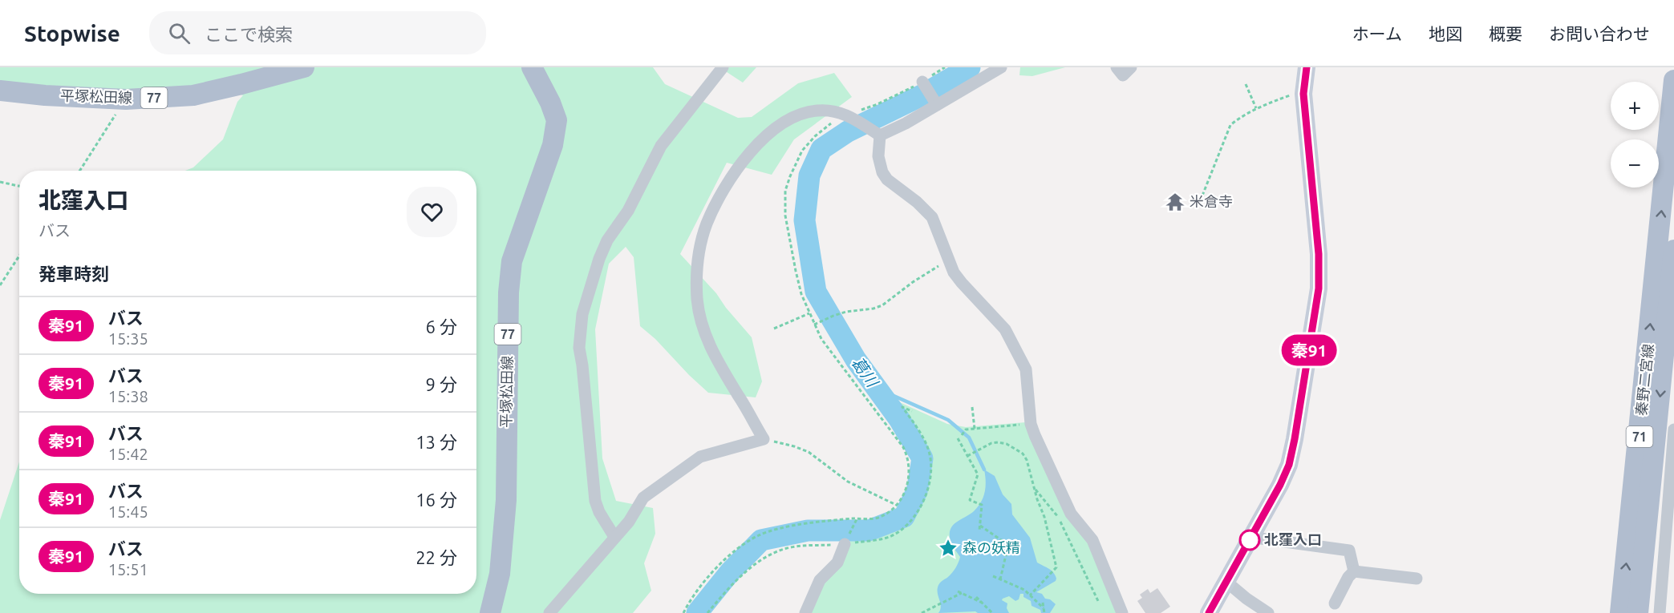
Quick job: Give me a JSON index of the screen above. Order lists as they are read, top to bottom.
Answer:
{
  "streets": {
    "main road": [
      "平塚松田線",
      "77",
      "秦野二宮線",
      "71"
    ]
  },
  "crossings": [
    ["秦野二宮線", "71"]
  ],
  "water": ["葛川"],
  "places": {
    "temple": ["米倉寺"],
    "other": ["北窪入口"],
    "place": ["森の妖精"]
  },
  "lines": ["bus line 秦91"],
  "page": {
    "header": "Stopwise",
    "search": "ここで検索",
    "nav": [
      "ホーム",
      "地図",
      "概要",
      "お問い合わせ"
    ],
    "on_map": "秦91",
    "map_buttons": ["+", "−"],
    "heading": [
      ["北窪入口", "バス"],
      "発車時刻"
    ],
    "list": [
      {
        "mark": "秦91",
        "name": "バス",
        "note": "15:35",
        "value": "6 分"
      },
      {
        "mark": "秦91",
        "name": "バス",
        "note": "15:38",
        "value": "9 分"
      },
      {
        "mark": "秦91",
        "name": "バス",
        "note": "15:42",
        "value": "13 分"
      },
      {
        "mark": "秦91",
        "name": "バス",
        "note": "15:45",
        "value": "16 分"
      },
      {
        "mark": "秦91",
        "name": "バス",
        "note": "15:51",
        "value": "22 分"
      }
    ]
  }
}
